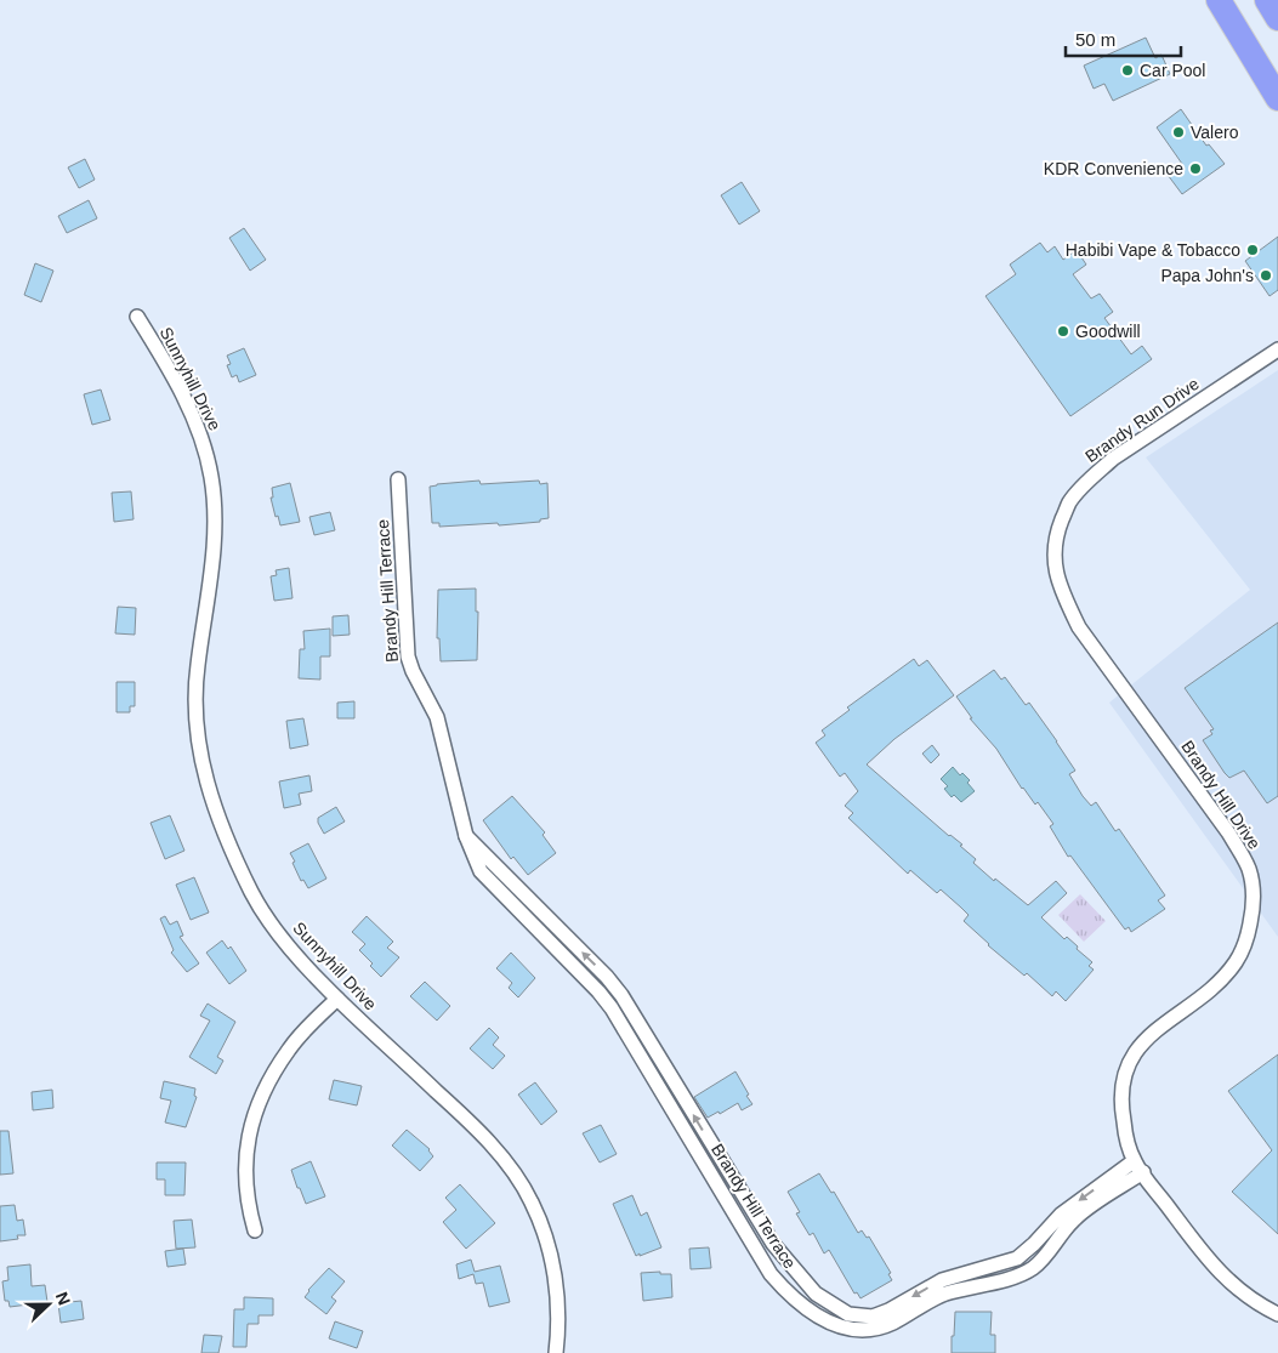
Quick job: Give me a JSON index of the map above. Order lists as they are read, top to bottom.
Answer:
{
  "streets": {
    "street": [
      "Sunnyhill Drive",
      "Brandy Run Drive",
      "Brandy Hill Terrace",
      "Brandy Hill Drive"
    ]
  },
  "crossings": [
    ["Brandy Run Drive", "Brandy Hill Drive"],
    ["Brandy Hill Terrace", "Brandy Hill Drive"]
  ],
  "places": [
    "Car Pool",
    "Valero",
    "KDR Convenience",
    "Habibi Vape & Tobacco",
    "Papa John's",
    "Goodwill"
  ],
  "scale_bar": "50 m",
  "north": "right"
}
